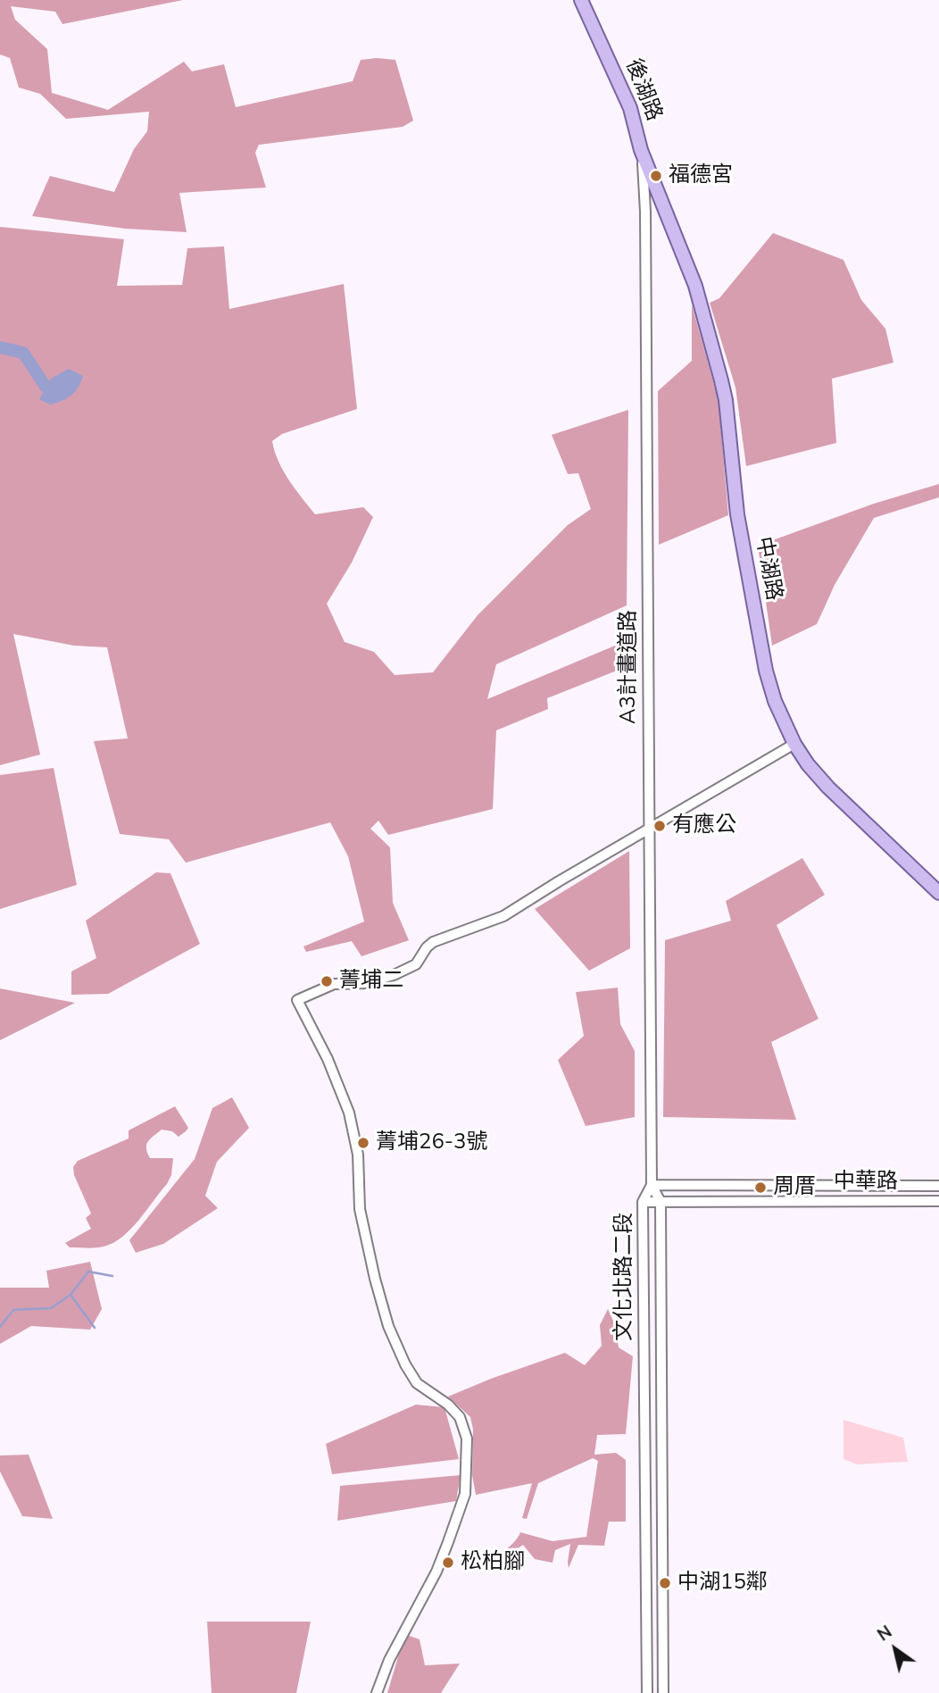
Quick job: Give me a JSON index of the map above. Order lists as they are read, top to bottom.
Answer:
{
  "streets": {
    "main road": ["後湖路", "中湖路"],
    "street": ["A3計畫道路", "中華路", "文化北路二段"]
  },
  "crossings": [
    ["後湖路", "中湖路"],
    ["後湖路", "A3計畫道路"],
    ["A3計畫道路", "中華路"],
    ["A3計畫道路", "文化北路二段"],
    ["中華路", "文化北路二段"]
  ],
  "places": [
    "福德宮",
    "有應公",
    "菁埔二",
    "菁埔26-3號",
    "周厝",
    "松柏腳",
    "中湖15鄰"
  ],
  "north": "top left"
}
